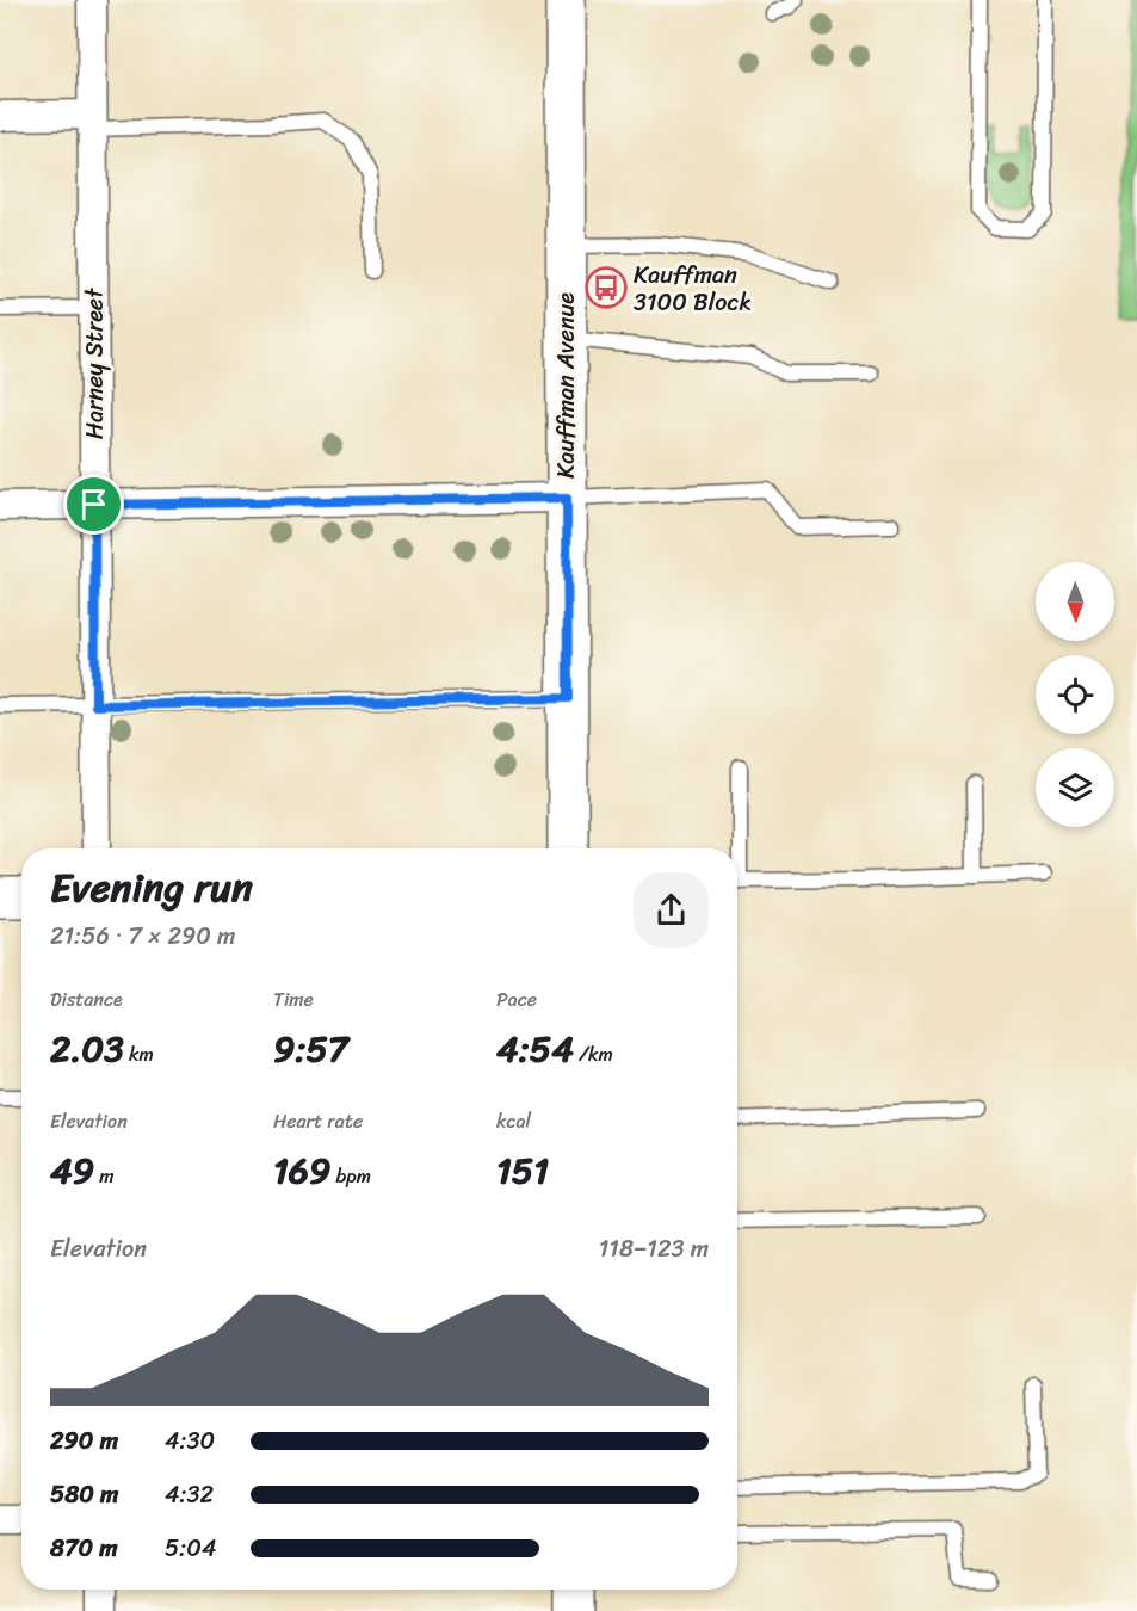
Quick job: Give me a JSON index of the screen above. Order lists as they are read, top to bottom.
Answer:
{
  "streets": {
    "street": ["Harney Street", "Kauffman Avenue"]
  },
  "places": {
    "bus stop": ["Kauffman 3100 Block"]
  },
  "north": "bottom",
  "page": {
    "heading": ["Evening run", "21:56 · 7 × 290 m"],
    "stats": [
      ["Distance", "2.03 km"],
      ["Time", "9:57"],
      ["Pace", "4:54 /km"],
      ["Elevation", "49 m"],
      ["Heart rate", "169 bpm"],
      ["kcal", "151"]
    ],
    "chart": ["Elevation", "118–123 m"],
    "list": [
      {
        "name": "290 m",
        "note": "4:30"
      },
      {
        "name": "580 m",
        "note": "4:32"
      },
      {
        "name": "870 m",
        "note": "5:04"
      }
    ]
  }
}
